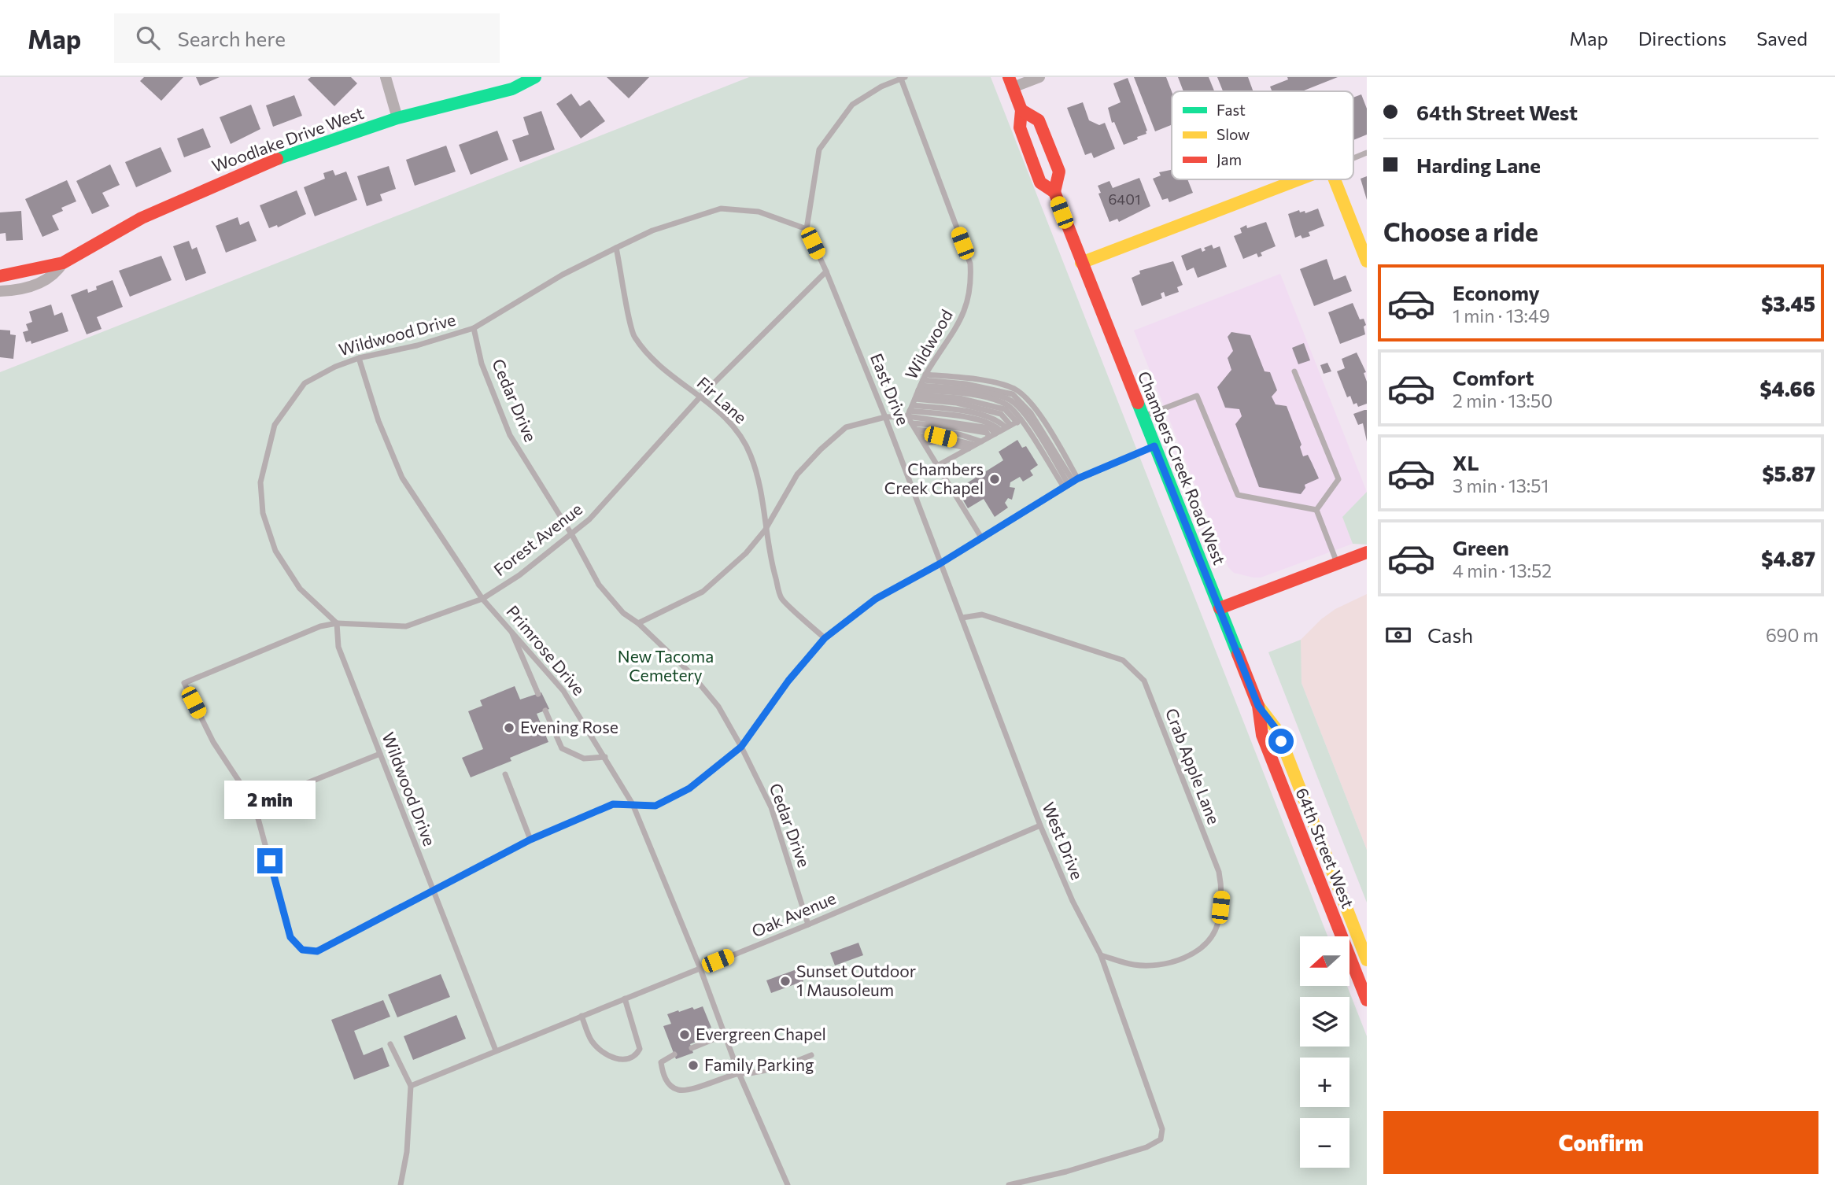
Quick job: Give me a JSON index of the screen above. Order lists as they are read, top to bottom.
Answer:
{
  "streets": {
    "street": ["Woodlake Drive West", "Chambers Creek Road West", "64th Street West"],
    "lane": [
      "Wildwood Drive",
      "Wildwood",
      "East Drive",
      "Cedar Drive",
      "Fir Lane",
      "Forest Avenue",
      "Primrose Drive",
      "Crab Apple Lane",
      "West Drive",
      "Oak Avenue"
    ]
  },
  "crossings": [
    ["Wildwood Drive", "East Drive"],
    ["Wildwood Drive", "Cedar Drive"],
    ["Wildwood Drive", "Fir Lane"],
    ["Wildwood Drive", "Forest Avenue"],
    ["Wildwood Drive", "Primrose Drive"],
    ["Wildwood Drive", "Oak Avenue"],
    ["East Drive", "Forest Avenue"],
    ["East Drive", "West Drive"],
    ["Cedar Drive", "Forest Avenue"],
    ["Cedar Drive", "Oak Avenue"],
    ["Fir Lane", "Forest Avenue"],
    ["Chambers Creek Road West", "64th Street West"],
    ["Forest Avenue", "Primrose Drive"],
    ["Primrose Drive", "Oak Avenue"],
    ["Crab Apple Lane", "West Drive"],
    ["West Drive", "Oak Avenue"]
  ],
  "parks": ["New Tacoma Cemetery"],
  "places": [
    "Chambers Creek Chapel",
    "Evening Rose",
    "Sunset Outdoor 1 Mausoleum",
    "Evergreen Chapel",
    "Family Parking"
  ],
  "house_numbers": ["6401"],
  "legend": ["Fast", "Slow", "Jam"],
  "north": "left",
  "page": {
    "header": "Map",
    "search": "Search here",
    "nav": ["Map", "Directions", "Saved"],
    "banner": ["64th Street West", "Harding Lane"],
    "heading": "Choose a ride",
    "list": [
      {
        "name": "Economy",
        "note": "1 min · 13:49",
        "value": "$3.45"
      },
      {
        "name": "Comfort",
        "note": "2 min · 13:50",
        "value": "$4.66"
      },
      {
        "name": "XL",
        "note": "3 min · 13:51",
        "value": "$5.87"
      },
      {
        "name": "Green",
        "note": "4 min · 13:52",
        "value": "$4.87"
      }
    ],
    "pay": ["Cash", "690 m"],
    "bubble": "2 min",
    "map_buttons": ["+", "−"],
    "buttons": "Confirm"
  }
}
